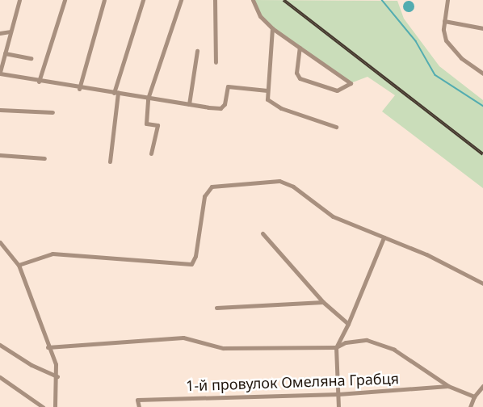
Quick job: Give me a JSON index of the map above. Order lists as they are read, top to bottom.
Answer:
{
  "streets": {
    "street": ["1-й провулок Омеляна Грабця"]
  }
}
